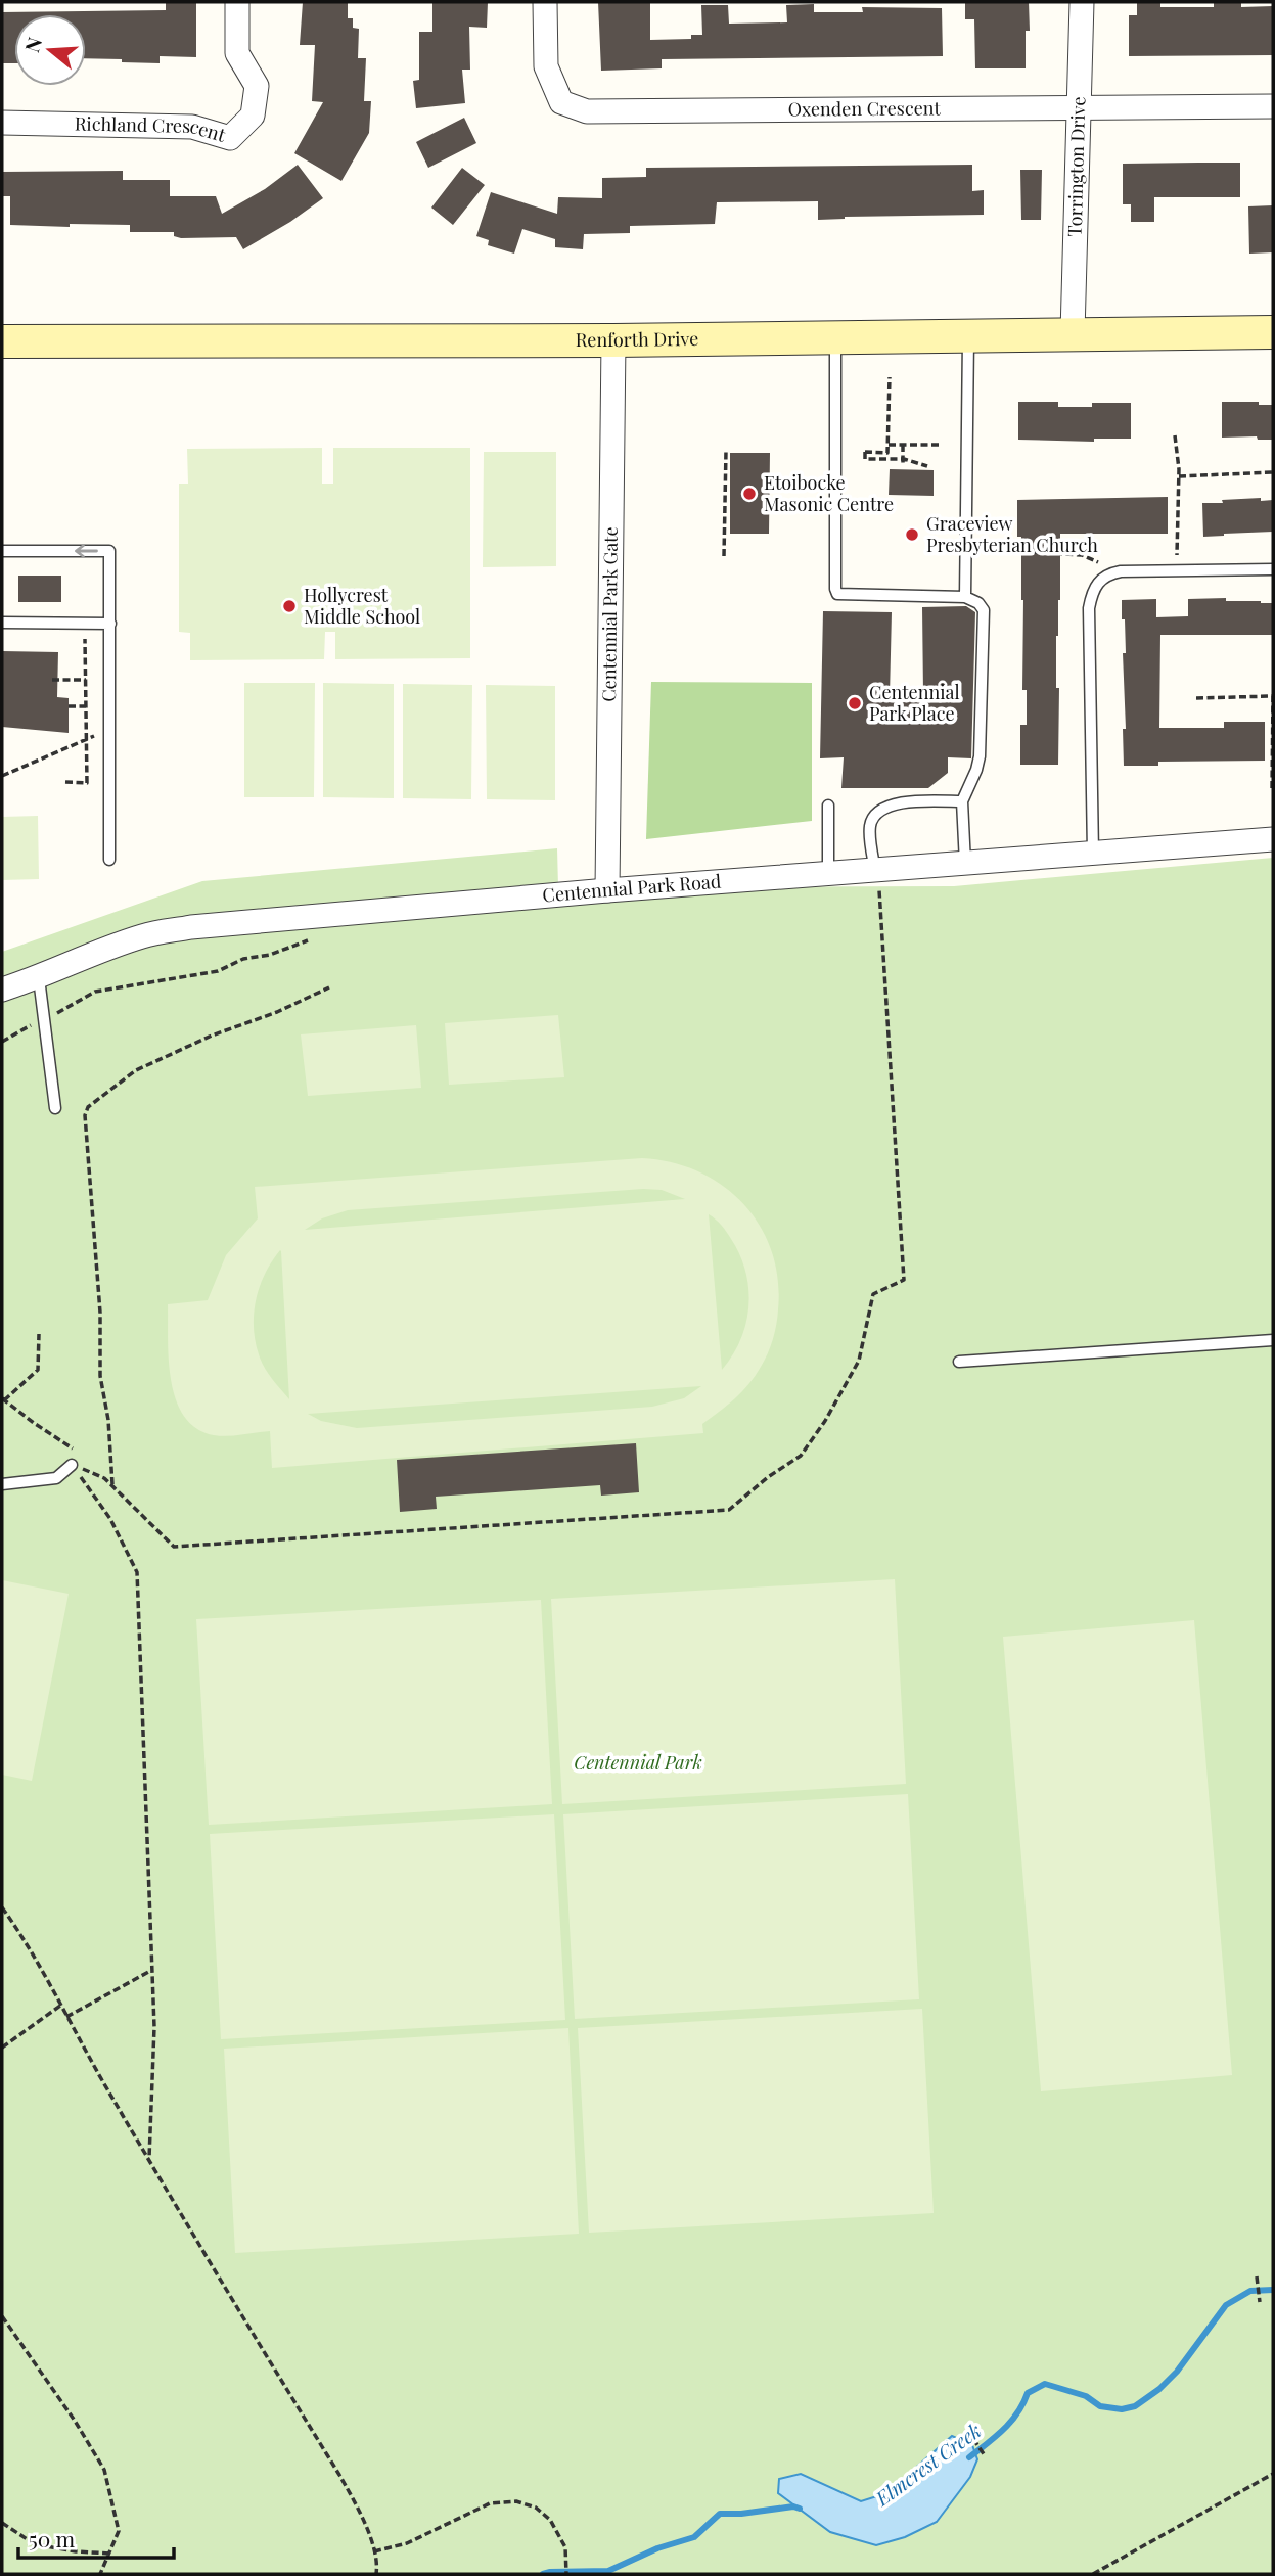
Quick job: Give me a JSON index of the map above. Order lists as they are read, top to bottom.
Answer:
{
  "streets": {
    "main road": ["Renforth Drive"],
    "street": [
      "Oxenden Crescent",
      "Richland Crescent",
      "Torrington Drive",
      "Centennial Park Gate",
      "Centennial Park Road"
    ]
  },
  "crossings": [
    ["Oxenden Crescent", "Torrington Drive"],
    ["Torrington Drive", "Renforth Drive"],
    ["Renforth Drive", "Centennial Park Gate"],
    ["Centennial Park Gate", "Centennial Park Road"]
  ],
  "water": ["Elmcrest Creek"],
  "parks": ["Centennial Park"],
  "places": [
    "Etoibocke Masonic Centre",
    "Graceview Presbyterian Church",
    "Hollycrest Middle School",
    "Centennial Park Place"
  ],
  "scale_bar": "50 m",
  "north": "left"
}
